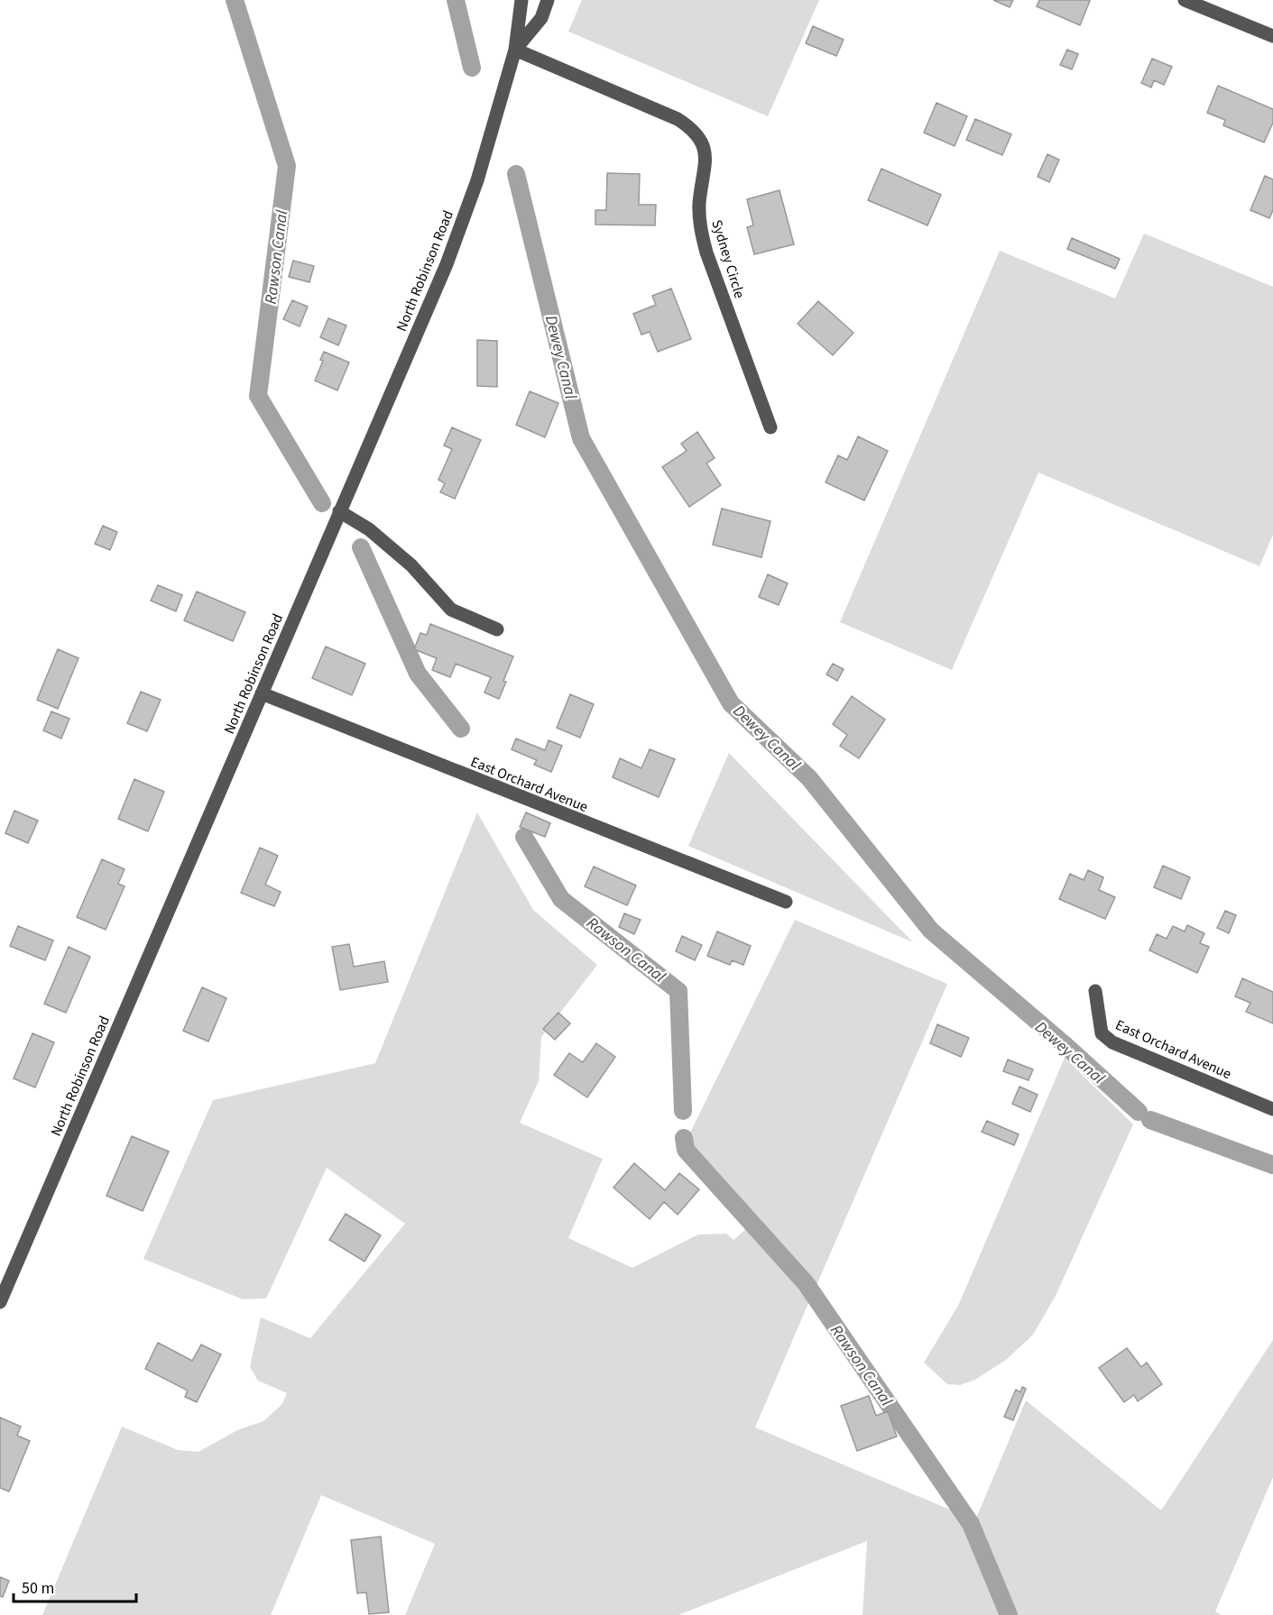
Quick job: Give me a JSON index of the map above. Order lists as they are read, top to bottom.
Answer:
{
  "streets": {
    "street": ["Sydney Circle", "North Robinson Road", "East Orchard Avenue"]
  },
  "crossings": [
    ["Sydney Circle", "North Robinson Road"],
    ["North Robinson Road", "East Orchard Avenue"]
  ],
  "water": ["Rawson Canal", "Dewey Canal"],
  "scale_bar": "50 m"
}
